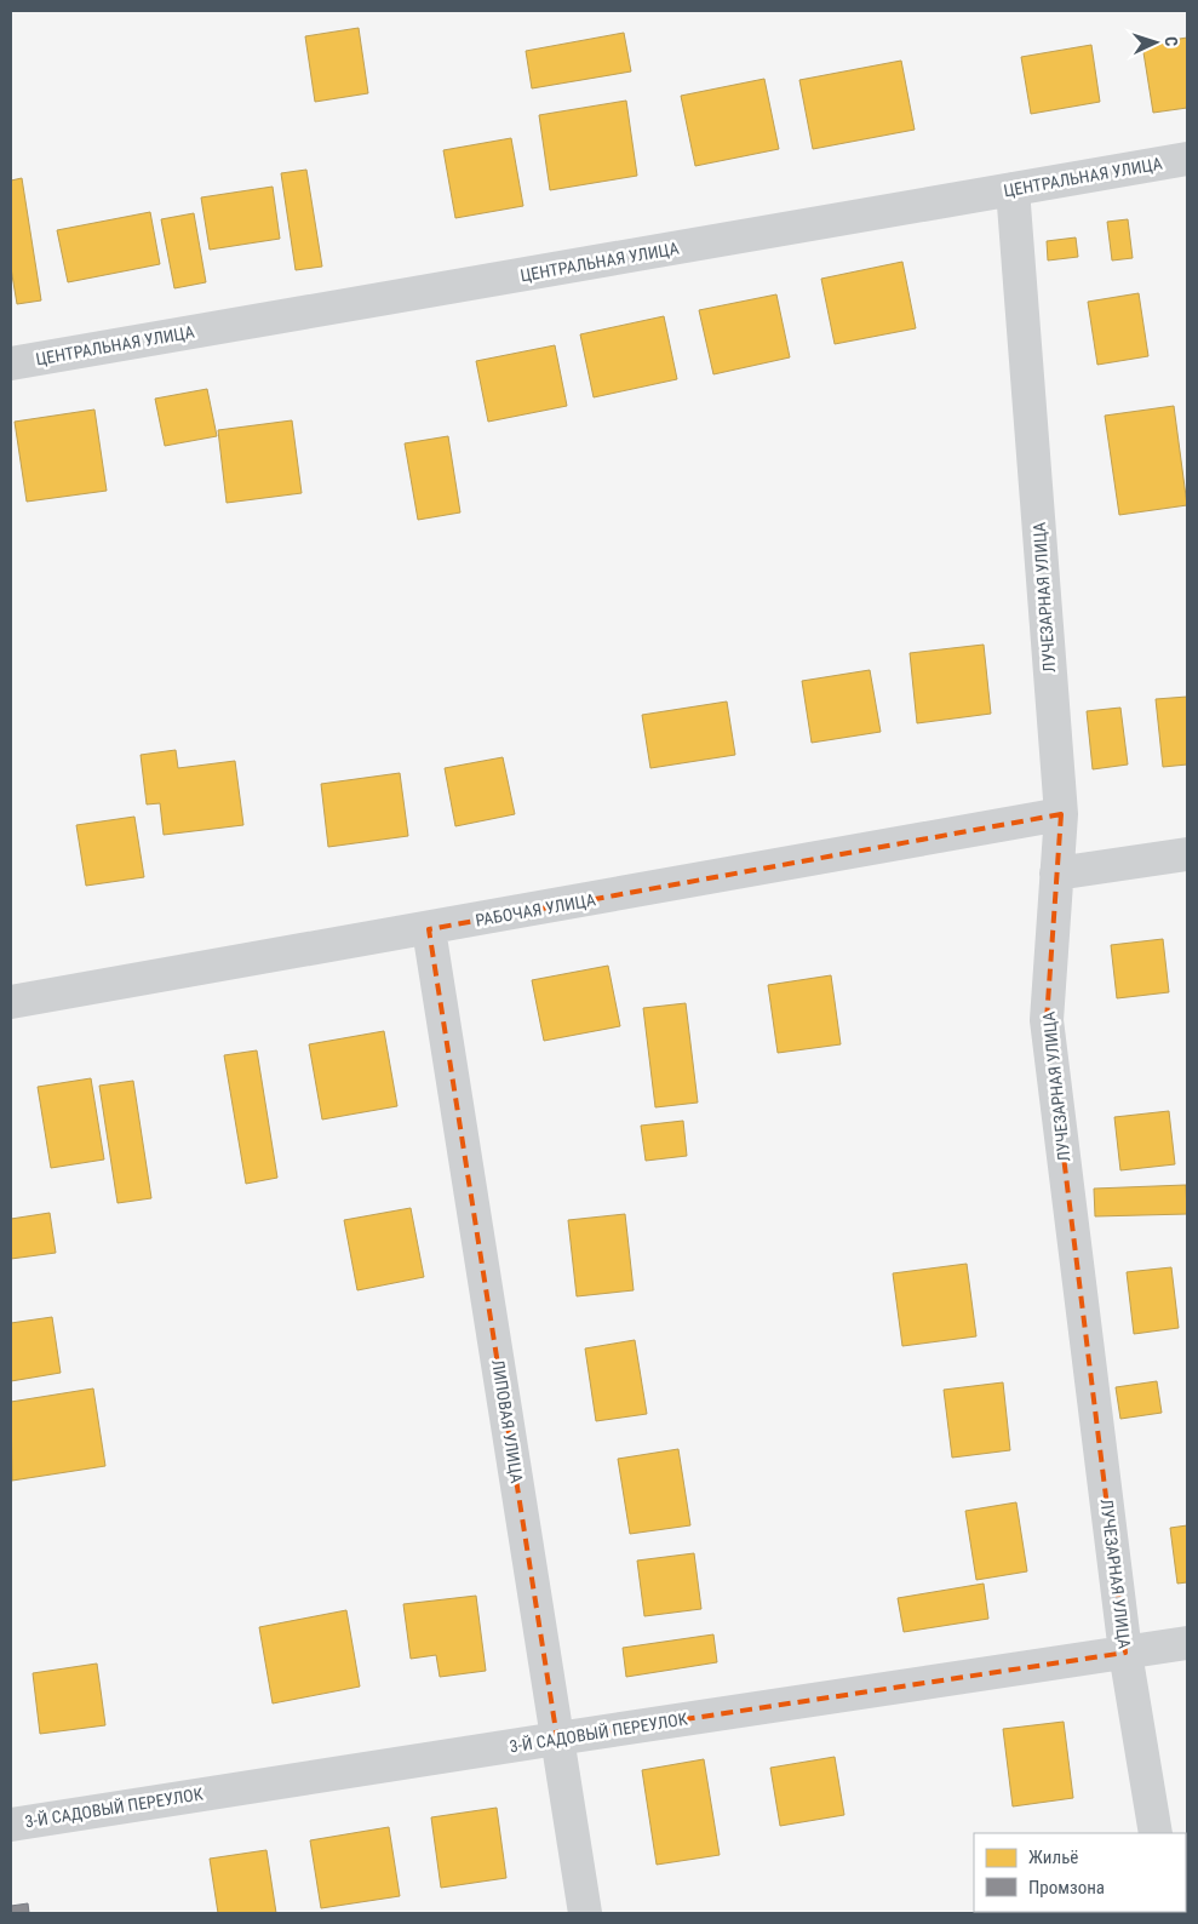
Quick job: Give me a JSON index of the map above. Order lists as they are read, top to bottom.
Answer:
{
  "streets": {
    "street": [
      "ЦЕНТРАЛЬНАЯ УЛИЦА",
      "ЛУЧЕЗАРНАЯ УЛИЦА",
      "РАБОЧАЯ УЛИЦА",
      "ЛИПОВАЯ УЛИЦА",
      "3-Й САДОВЫЙ ПЕРЕУЛОК"
    ]
  },
  "crossings": [
    ["ЦЕНТРАЛЬНАЯ УЛИЦА", "ЛУЧЕЗАРНАЯ УЛИЦА"],
    ["ЛУЧЕЗАРНАЯ УЛИЦА", "РАБОЧАЯ УЛИЦА"],
    ["ЛУЧЕЗАРНАЯ УЛИЦА", "3-Й САДОВЫЙ ПЕРЕУЛОК"],
    ["РАБОЧАЯ УЛИЦА", "ЛИПОВАЯ УЛИЦА"],
    ["ЛИПОВАЯ УЛИЦА", "3-Й САДОВЫЙ ПЕРЕУЛОК"]
  ],
  "legend": ["Жильё", "Промзона"],
  "north": "right"
}
